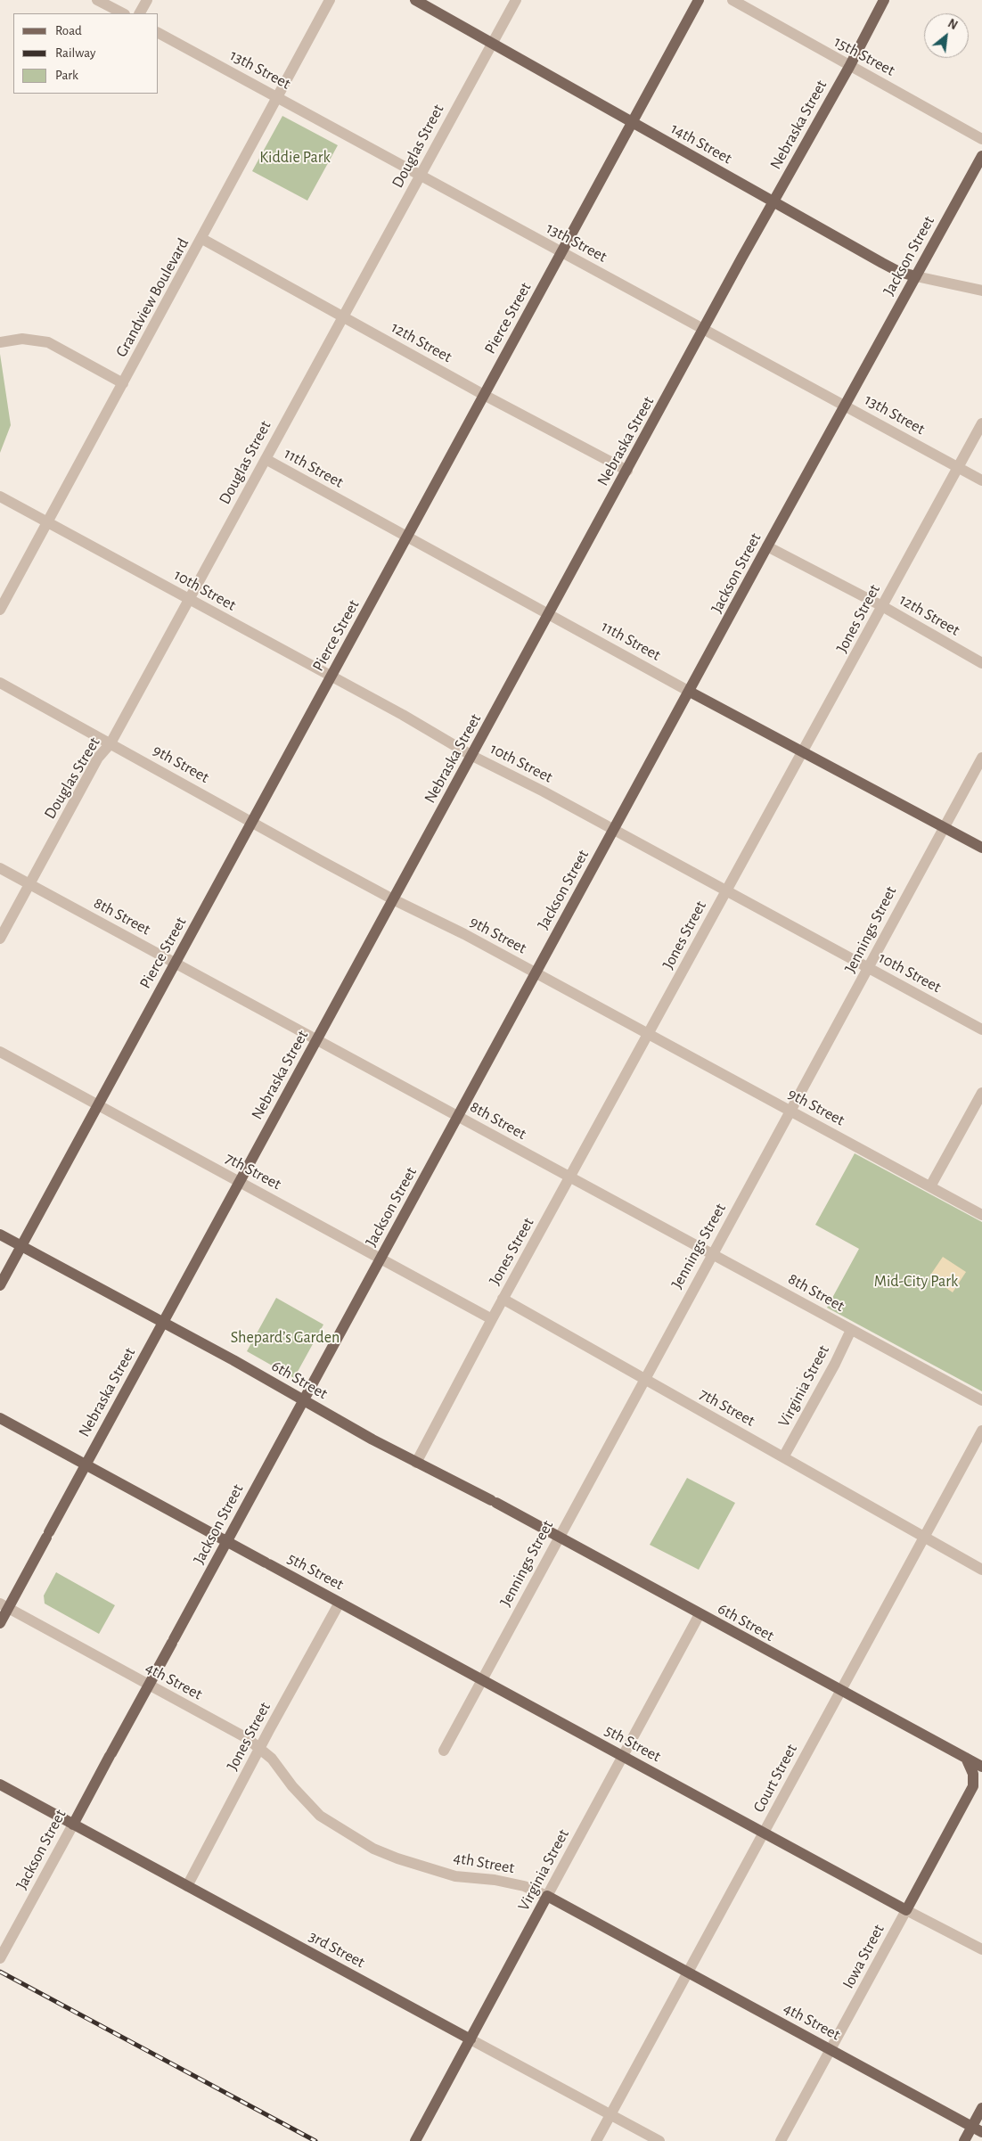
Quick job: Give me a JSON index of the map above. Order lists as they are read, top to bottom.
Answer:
{
  "streets": {
    "main road": [
      "Nebraska Street",
      "14th Street",
      "Jackson Street",
      "Pierce Street",
      "11th Street",
      "6th Street",
      "Virginia Street",
      "5th Street",
      "4th Street",
      "3rd Street",
      "Iowa Street"
    ],
    "street": [
      "15th Street",
      "13th Street",
      "Douglas Street",
      "Grandview Boulevard",
      "12th Street",
      "10th Street",
      "Jones Street",
      "9th Street",
      "8th Street",
      "Jennings Street",
      "7th Street",
      "Court Street"
    ]
  },
  "crossings": [
    ["15th Street", "Nebraska Street"],
    ["13th Street", "Nebraska Street"],
    ["13th Street", "Douglas Street"],
    ["13th Street", "Jackson Street"],
    ["13th Street", "Grandview Boulevard"],
    ["13th Street", "Pierce Street"],
    ["13th Street", "Jones Street"],
    ["Nebraska Street", "14th Street"],
    ["Nebraska Street", "12th Street"],
    ["Nebraska Street", "11th Street"],
    ["Nebraska Street", "10th Street"],
    ["Nebraska Street", "9th Street"],
    ["Nebraska Street", "8th Street"],
    ["Nebraska Street", "7th Street"],
    ["Nebraska Street", "6th Street"],
    ["Nebraska Street", "5th Street"],
    ["Nebraska Street", "4th Street"],
    ["14th Street", "Douglas Street"],
    ["14th Street", "Jackson Street"],
    ["14th Street", "Pierce Street"],
    ["Douglas Street", "12th Street"],
    ["Douglas Street", "11th Street"],
    ["Douglas Street", "10th Street"],
    ["Douglas Street", "9th Street"],
    ["Douglas Street", "8th Street"],
    ["Jackson Street", "12th Street"],
    ["Jackson Street", "11th Street"],
    ["Jackson Street", "10th Street"],
    ["Jackson Street", "9th Street"],
    ["Jackson Street", "8th Street"],
    ["Jackson Street", "7th Street"],
    ["Jackson Street", "6th Street"],
    ["Jackson Street", "5th Street"],
    ["Jackson Street", "4th Street"],
    ["Jackson Street", "3rd Street"],
    ["Grandview Boulevard", "12th Street"],
    ["Grandview Boulevard", "10th Street"],
    ["Pierce Street", "12th Street"],
    ["Pierce Street", "11th Street"],
    ["Pierce Street", "10th Street"],
    ["Pierce Street", "9th Street"],
    ["Pierce Street", "8th Street"],
    ["Pierce Street", "7th Street"],
    ["Pierce Street", "6th Street"],
    ["12th Street", "Jones Street"],
    ["11th Street", "Jones Street"],
    ["11th Street", "Jennings Street"],
    ["10th Street", "Jones Street"],
    ["10th Street", "Jennings Street"],
    ["Jones Street", "9th Street"],
    ["Jones Street", "8th Street"],
    ["Jones Street", "7th Street"],
    ["Jones Street", "6th Street"],
    ["Jones Street", "5th Street"],
    ["Jones Street", "4th Street"],
    ["Jones Street", "3rd Street"],
    ["9th Street", "Jennings Street"],
    ["8th Street", "Jennings Street"],
    ["8th Street", "Virginia Street"],
    ["Jennings Street", "7th Street"],
    ["Jennings Street", "6th Street"],
    ["Jennings Street", "5th Street"],
    ["7th Street", "Virginia Street"],
    ["7th Street", "Court Street"],
    ["6th Street", "Virginia Street"],
    ["6th Street", "Court Street"],
    ["6th Street", "Iowa Street"],
    ["Virginia Street", "5th Street"],
    ["Virginia Street", "4th Street"],
    ["Virginia Street", "3rd Street"],
    ["5th Street", "Court Street"],
    ["5th Street", "Iowa Street"],
    ["4th Street", "Court Street"],
    ["4th Street", "Iowa Street"],
    ["Court Street", "3rd Street"]
  ],
  "parks": ["Kiddie Park", "Mid-City Park", "Shepard’s Garden"],
  "legend": ["Road", "Railway", "Park"],
  "north": "top right"
}
